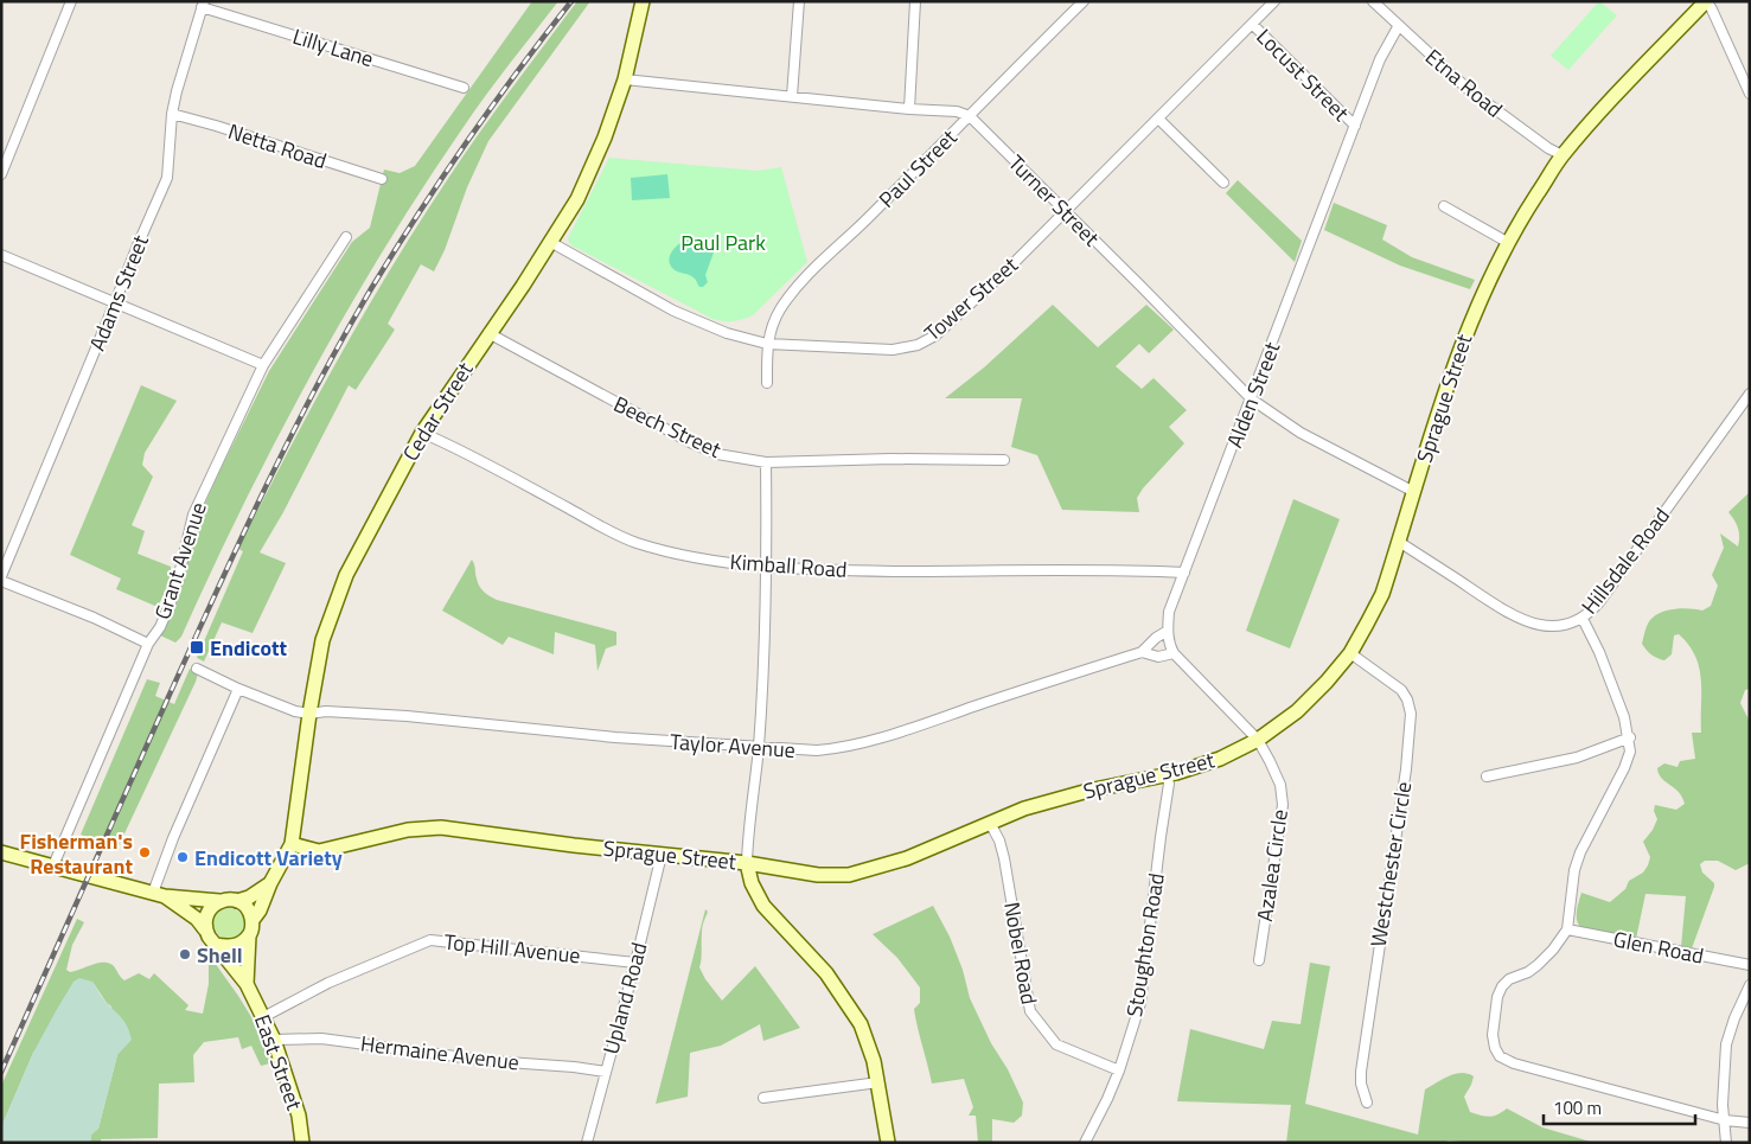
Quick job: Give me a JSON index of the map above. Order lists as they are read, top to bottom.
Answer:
{
  "streets": {
    "main road": ["Sprague Street", "Cedar Street", "East Street"],
    "street": [
      "Lilly Lane",
      "Locust Street",
      "Etna Road",
      "Netta Road",
      "Paul Street",
      "Turner Street",
      "Adams Street",
      "Tower Street",
      "Alden Street",
      "Beech Street",
      "Grant Avenue",
      "Hillsdale Road",
      "Kimball Road",
      "Taylor Avenue",
      "Westchester Circle",
      "Azalea Circle",
      "Stoughton Road",
      "Glen Road",
      "Top Hill Avenue",
      "Nobel Road",
      "Upland Road",
      "Hermaine Avenue"
    ]
  },
  "crossings": [
    ["Lilly Lane", "Adams Street"],
    ["Locust Street", "Tower Street"],
    ["Locust Street", "Alden Street"],
    ["Etna Road", "Alden Street"],
    ["Etna Road", "Sprague Street"],
    ["Netta Road", "Adams Street"],
    ["Paul Street", "Turner Street"],
    ["Paul Street", "Tower Street"],
    ["Turner Street", "Tower Street"],
    ["Turner Street", "Alden Street"],
    ["Turner Street", "Sprague Street"],
    ["Tower Street", "Cedar Street"],
    ["Alden Street", "Sprague Street"],
    ["Alden Street", "Kimball Road"],
    ["Alden Street", "Taylor Avenue"],
    ["Alden Street", "Azalea Circle"],
    ["Sprague Street", "Cedar Street"],
    ["Sprague Street", "Hillsdale Road"],
    ["Sprague Street", "Westchester Circle"],
    ["Sprague Street", "Azalea Circle"],
    ["Sprague Street", "Stoughton Road"],
    ["Sprague Street", "Nobel Road"],
    ["Sprague Street", "Upland Road"],
    ["Cedar Street", "Beech Street"],
    ["Cedar Street", "Kimball Road"],
    ["Cedar Street", "Taylor Avenue"],
    ["Stoughton Road", "Nobel Road"],
    ["Top Hill Avenue", "Upland Road"],
    ["Top Hill Avenue", "East Street"],
    ["Upland Road", "Hermaine Avenue"],
    ["Hermaine Avenue", "East Street"]
  ],
  "parks": ["Paul Park"],
  "places": {
    "transit": ["Endicott"],
    "other": ["Fisherman's Restaurant", "Endicott Variety", "Shell"]
  },
  "scale_bar": "100 m"
}
